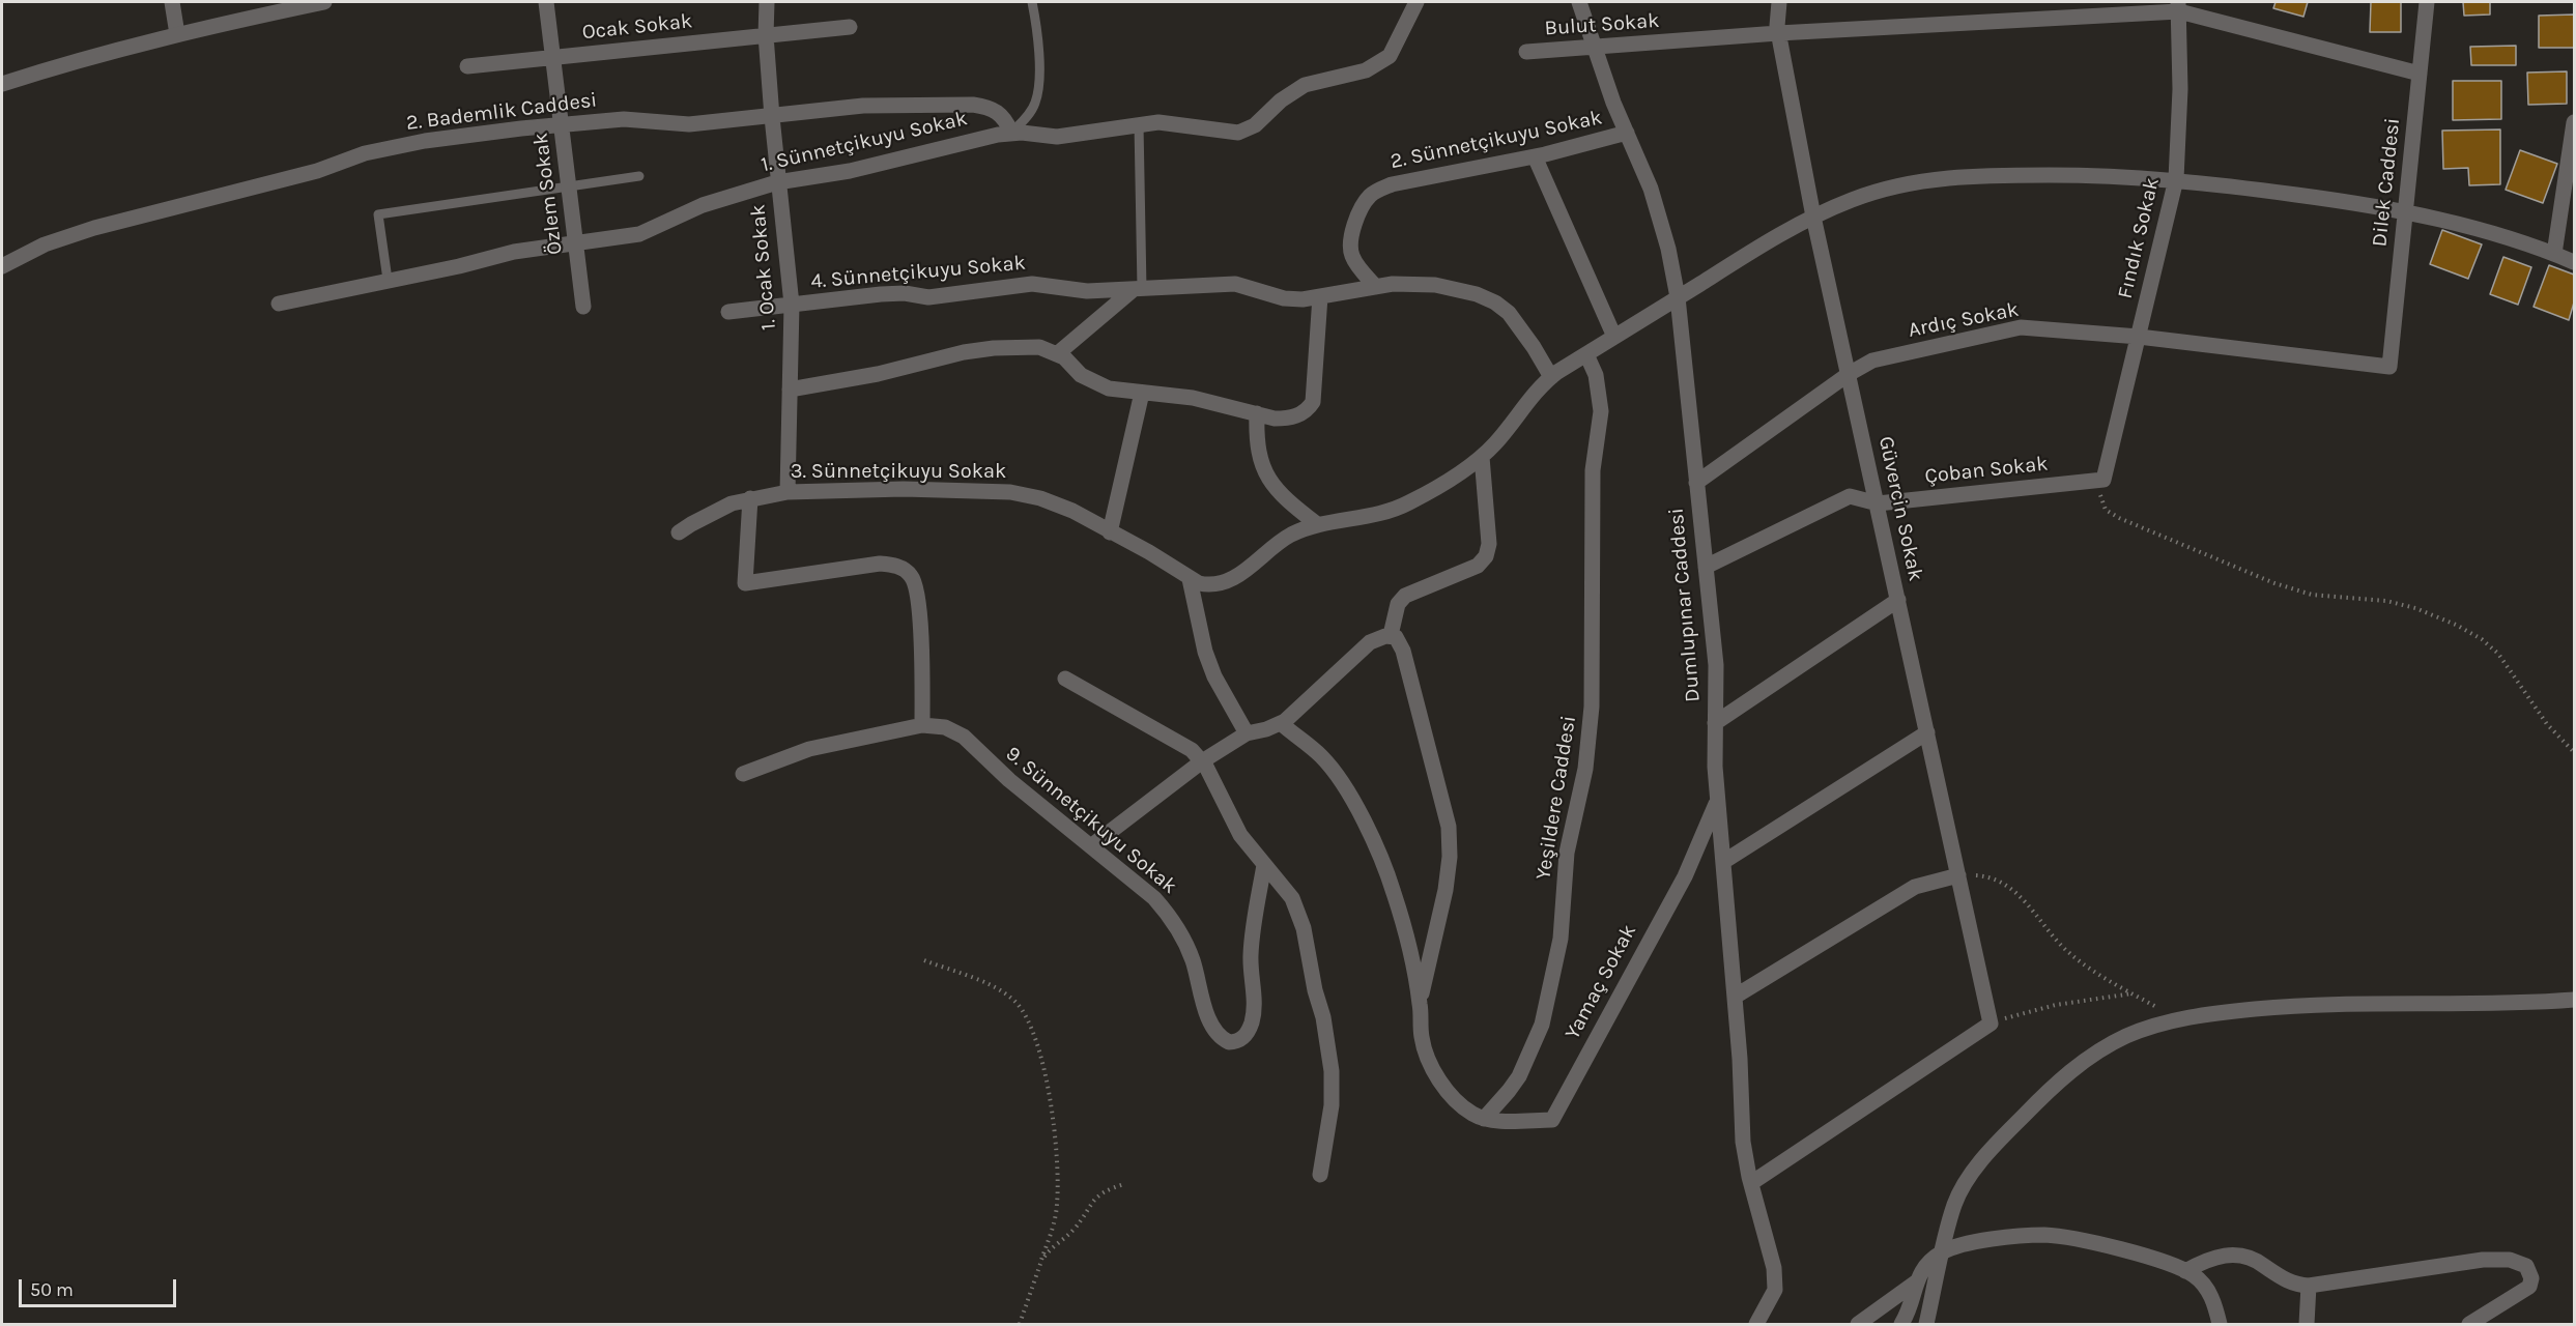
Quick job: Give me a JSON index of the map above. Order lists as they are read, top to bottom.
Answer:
{
  "streets": {
    "street": [
      "Bulut Sokak",
      "Ocak Sokak",
      "2. Bademlik Caddesi",
      "2. Sünnetçikuyu Sokak",
      "1. Sünnetçikuyu Sokak",
      "Dilek Caddesi",
      "Özlem Sokak",
      "Fındık Sokak",
      "1. Ocak Sokak",
      "4. Sünnetçikuyu Sokak",
      "Ardıç Sokak",
      "Çoban Sokak",
      "3. Sünnetçikuyu Sokak",
      "Güvercin Sokak",
      "Dumlupınar Caddesi",
      "Yeşildere Caddesi",
      "9. Sünnetçikuyu Sokak",
      "Yamaç Sokak"
    ]
  },
  "crossings": [
    ["Bulut Sokak", "Dilek Caddesi"],
    ["Bulut Sokak", "Fındık Sokak"],
    ["Bulut Sokak", "Güvercin Sokak"],
    ["Bulut Sokak", "Dumlupınar Caddesi"],
    ["Ocak Sokak", "Özlem Sokak"],
    ["Ocak Sokak", "1. Ocak Sokak"],
    ["2. Bademlik Caddesi", "1. Sünnetçikuyu Sokak"],
    ["2. Bademlik Caddesi", "Özlem Sokak"],
    ["2. Bademlik Caddesi", "1. Ocak Sokak"],
    ["2. Sünnetçikuyu Sokak", "4. Sünnetçikuyu Sokak"],
    ["2. Sünnetçikuyu Sokak", "Dumlupınar Caddesi"],
    ["1. Sünnetçikuyu Sokak", "Özlem Sokak"],
    ["1. Sünnetçikuyu Sokak", "1. Ocak Sokak"],
    ["Dilek Caddesi", "Ardıç Sokak"],
    ["Dilek Caddesi", "3. Sünnetçikuyu Sokak"],
    ["Fındık Sokak", "Ardıç Sokak"],
    ["Fındık Sokak", "Çoban Sokak"],
    ["Fındık Sokak", "3. Sünnetçikuyu Sokak"],
    ["1. Ocak Sokak", "4. Sünnetçikuyu Sokak"],
    ["1. Ocak Sokak", "3. Sünnetçikuyu Sokak"],
    ["4. Sünnetçikuyu Sokak", "3. Sünnetçikuyu Sokak"],
    ["Ardıç Sokak", "Güvercin Sokak"],
    ["Ardıç Sokak", "Dumlupınar Caddesi"],
    ["Çoban Sokak", "Güvercin Sokak"],
    ["Çoban Sokak", "Dumlupınar Caddesi"],
    ["3. Sünnetçikuyu Sokak", "Güvercin Sokak"],
    ["3. Sünnetçikuyu Sokak", "Dumlupınar Caddesi"],
    ["3. Sünnetçikuyu Sokak", "Yeşildere Caddesi"],
    ["Dumlupınar Caddesi", "Yamaç Sokak"],
    ["Yeşildere Caddesi", "Yamaç Sokak"]
  ],
  "scale_bar": "50 m"
}
